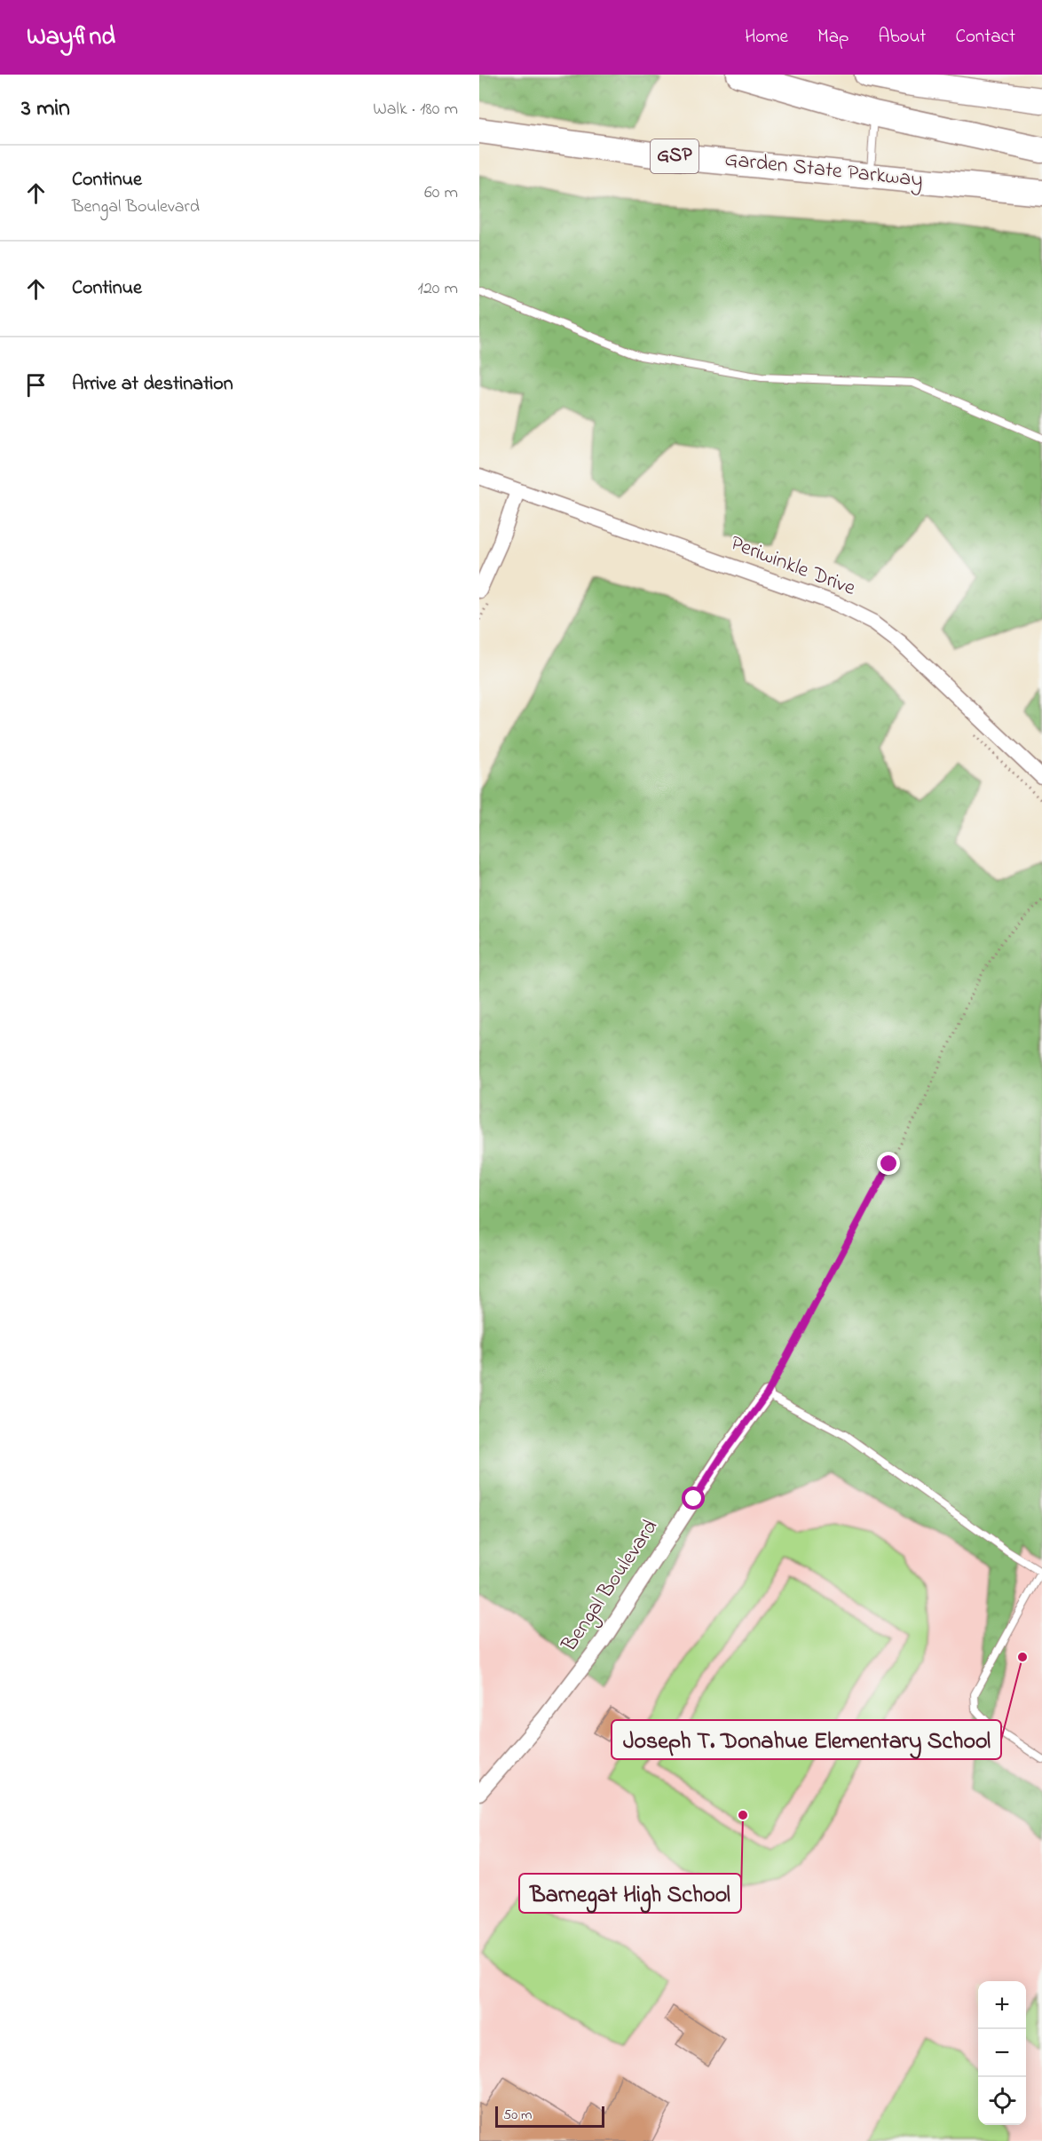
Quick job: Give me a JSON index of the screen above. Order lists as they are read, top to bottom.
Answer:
{
  "streets": {
    "highway": ["GSP", "Garden State Parkway"],
    "street": ["Periwinkle Drive", "Bengal Boulevard"]
  },
  "places": ["Joseph T. Donahue Elementary School", "Barnegat High School"],
  "scale_bar": "50 m",
  "page": {
    "header": "Wayfind",
    "nav": [
      "Home",
      "Map",
      "About",
      "Contact"
    ],
    "heading": ["3 min", "Walk · 180 m"],
    "list": [
      ["Continue", "Bengal Boulevard", "60 m"],
      ["Continue", "120 m"],
      "Arrive at destination"
    ],
    "map_buttons": ["+", "−"],
    "scale": "50 m"
  }
}
